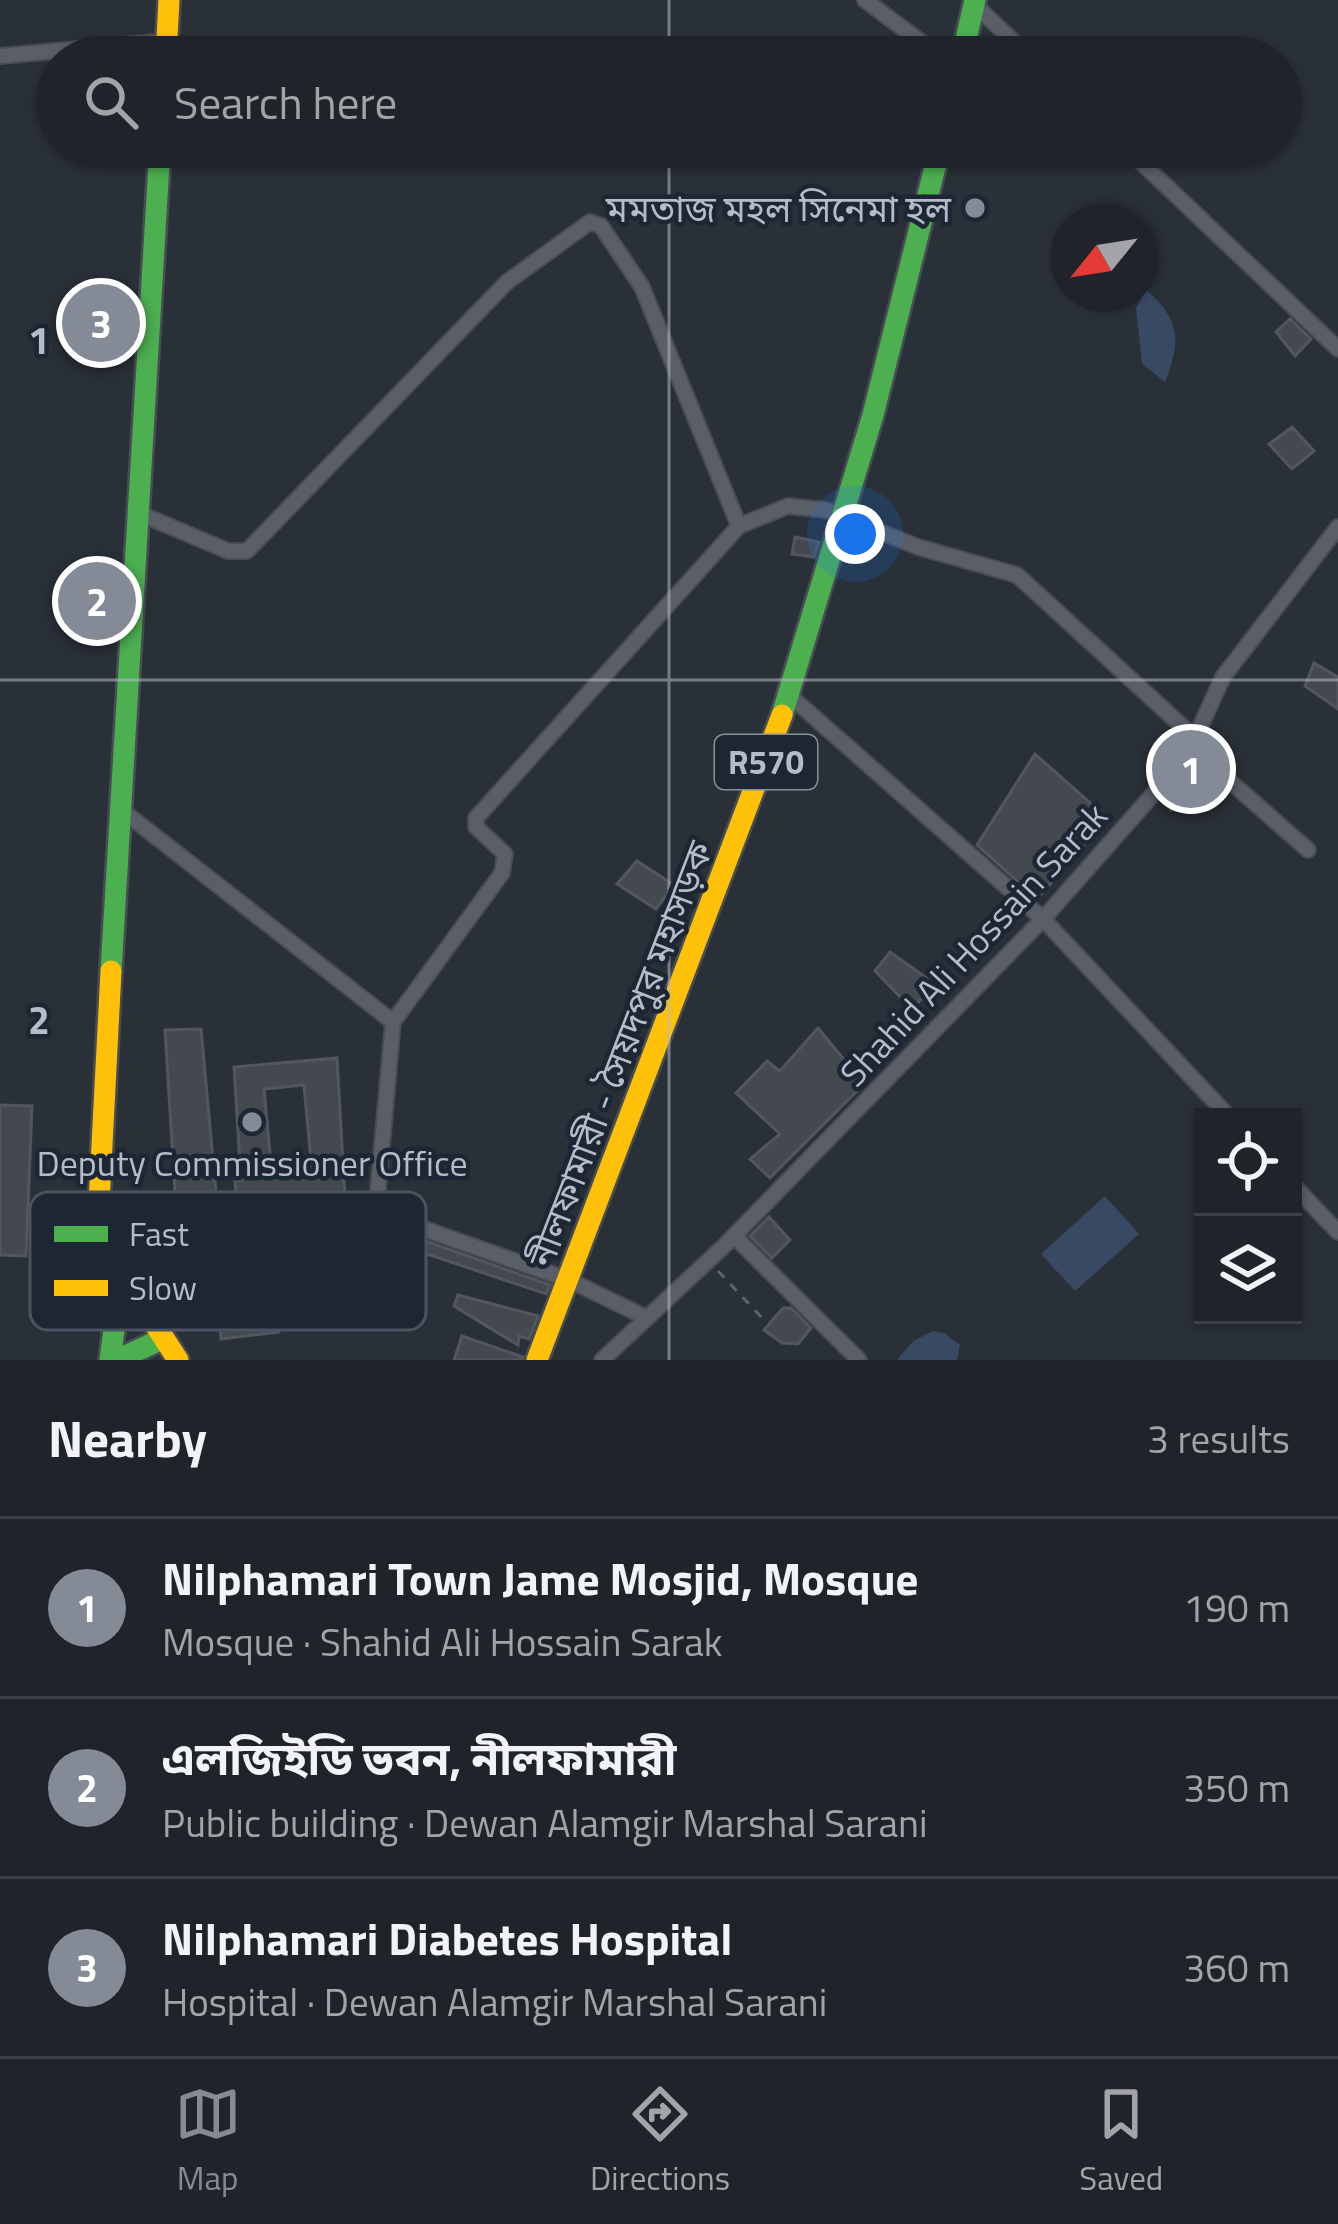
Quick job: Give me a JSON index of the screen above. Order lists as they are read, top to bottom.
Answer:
{
  "streets": {
    "street": ["R570", "Shahid Ali Hossain Sarak", "নীলফামারী - সৈয়দপুর মহাসড়ক"]
  },
  "places": ["মমতাজ মহল সিনেমা হল", "Deputy Commissioner Office"],
  "legend": ["Fast", "Slow"],
  "north": "bottom left",
  "page": {
    "search": "Search here",
    "pins": ["3", "2", "1"],
    "heading": ["Nearby", "3 results"],
    "list": [
      {
        "mark": "1",
        "name": "Nilphamari Town Jame Mosjid, Mosque",
        "note": "Mosque · Shahid Ali Hossain Sarak",
        "value": "190 m"
      },
      {
        "mark": "2",
        "name": "এলজিইডি ভবন, নীলফামারী",
        "note": "Public building · Dewan Alamgir Marshal Sarani",
        "value": "350 m"
      },
      {
        "mark": "3",
        "name": "Nilphamari Diabetes Hospital",
        "note": "Hospital · Dewan Alamgir Marshal Sarani",
        "value": "360 m"
      }
    ],
    "nav": ["Map", "Directions", "Saved"]
  },
  "grid": {
    "rows": ["1", "2"]
  }
}
